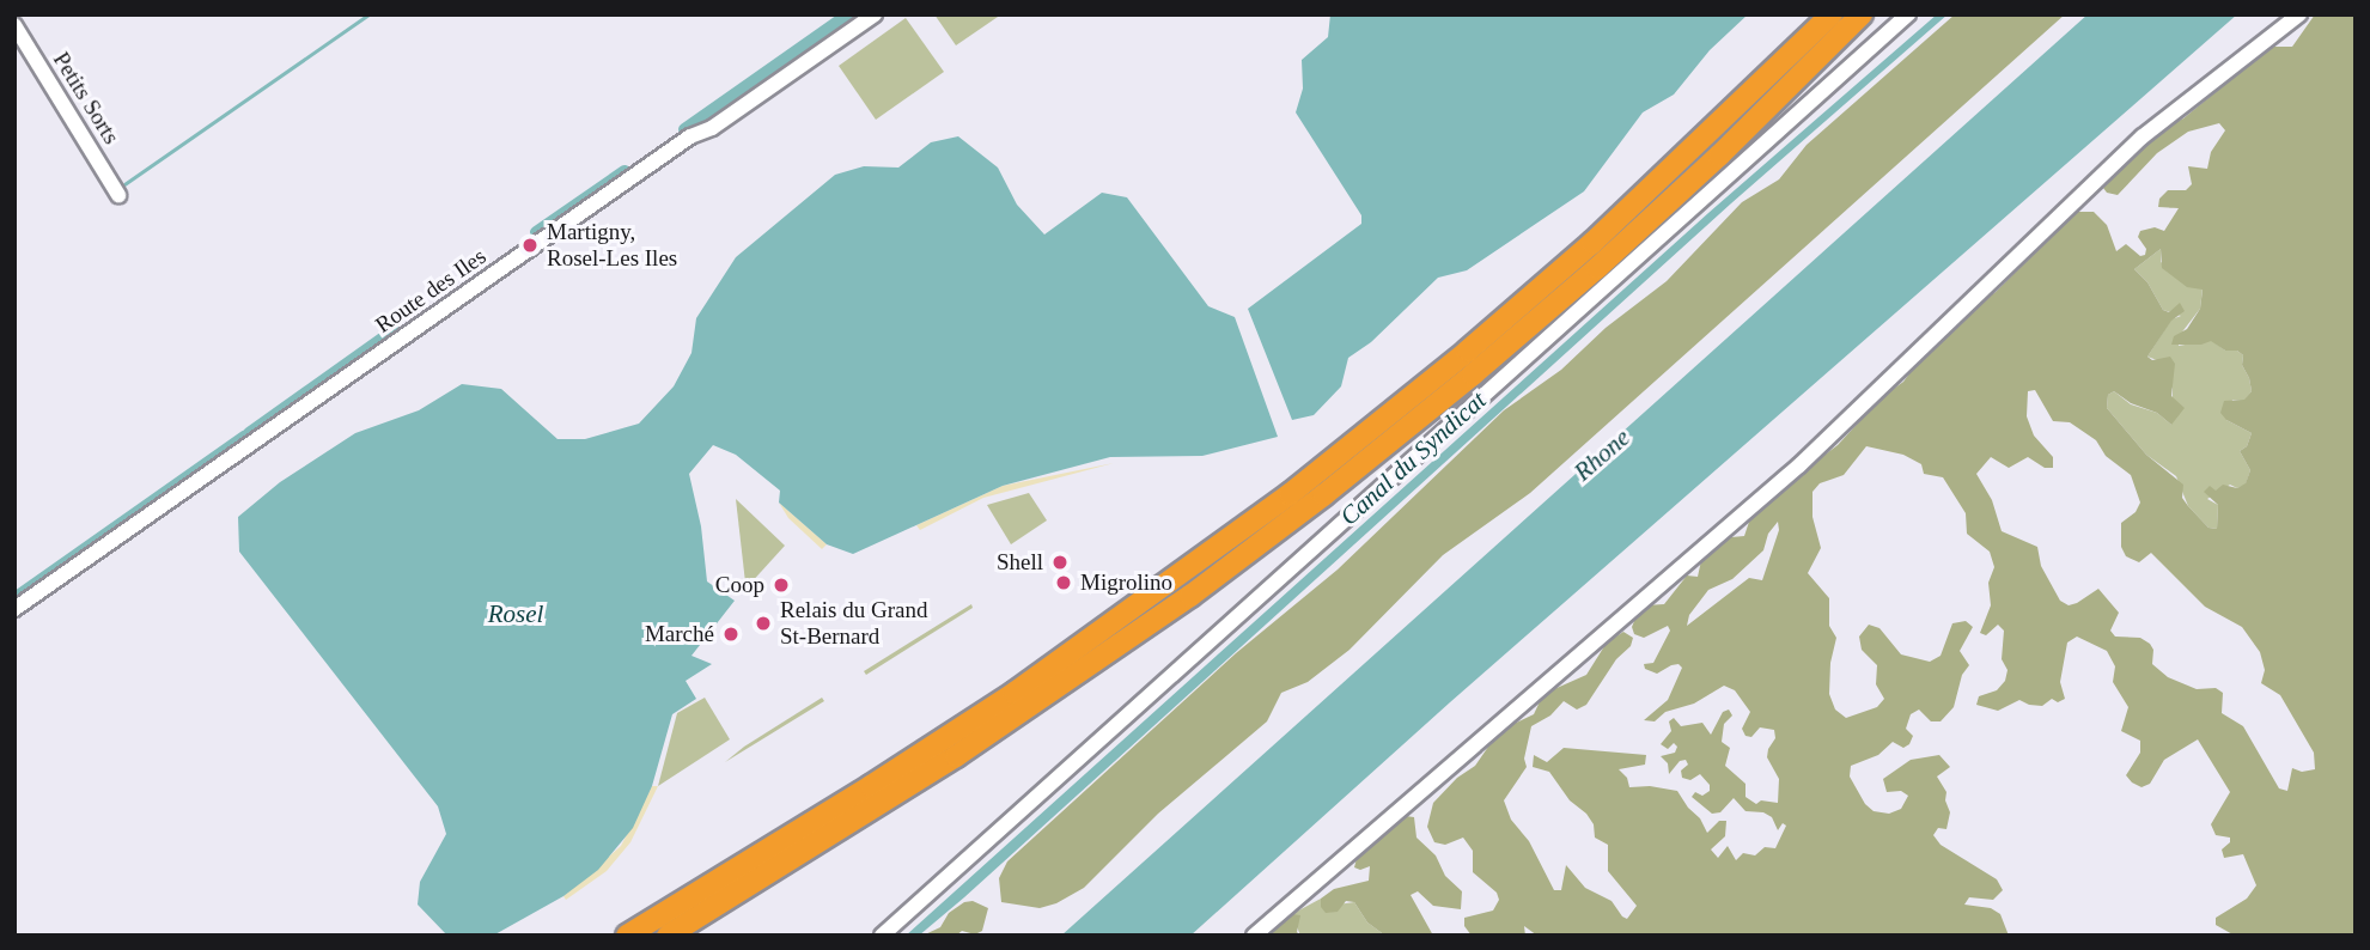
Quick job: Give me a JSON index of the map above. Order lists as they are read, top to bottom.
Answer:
{
  "streets": {
    "street": ["Petits Sorts", "Route des Iles"]
  },
  "water": ["Rhone", "Canal du Syndicat", "Rosel"],
  "places": [
    "Martigny, Rosel-Les Iles",
    "Shell",
    "Migrolino",
    "Coop",
    "Relais du Grand St-Bernard",
    "Marché"
  ]
}
